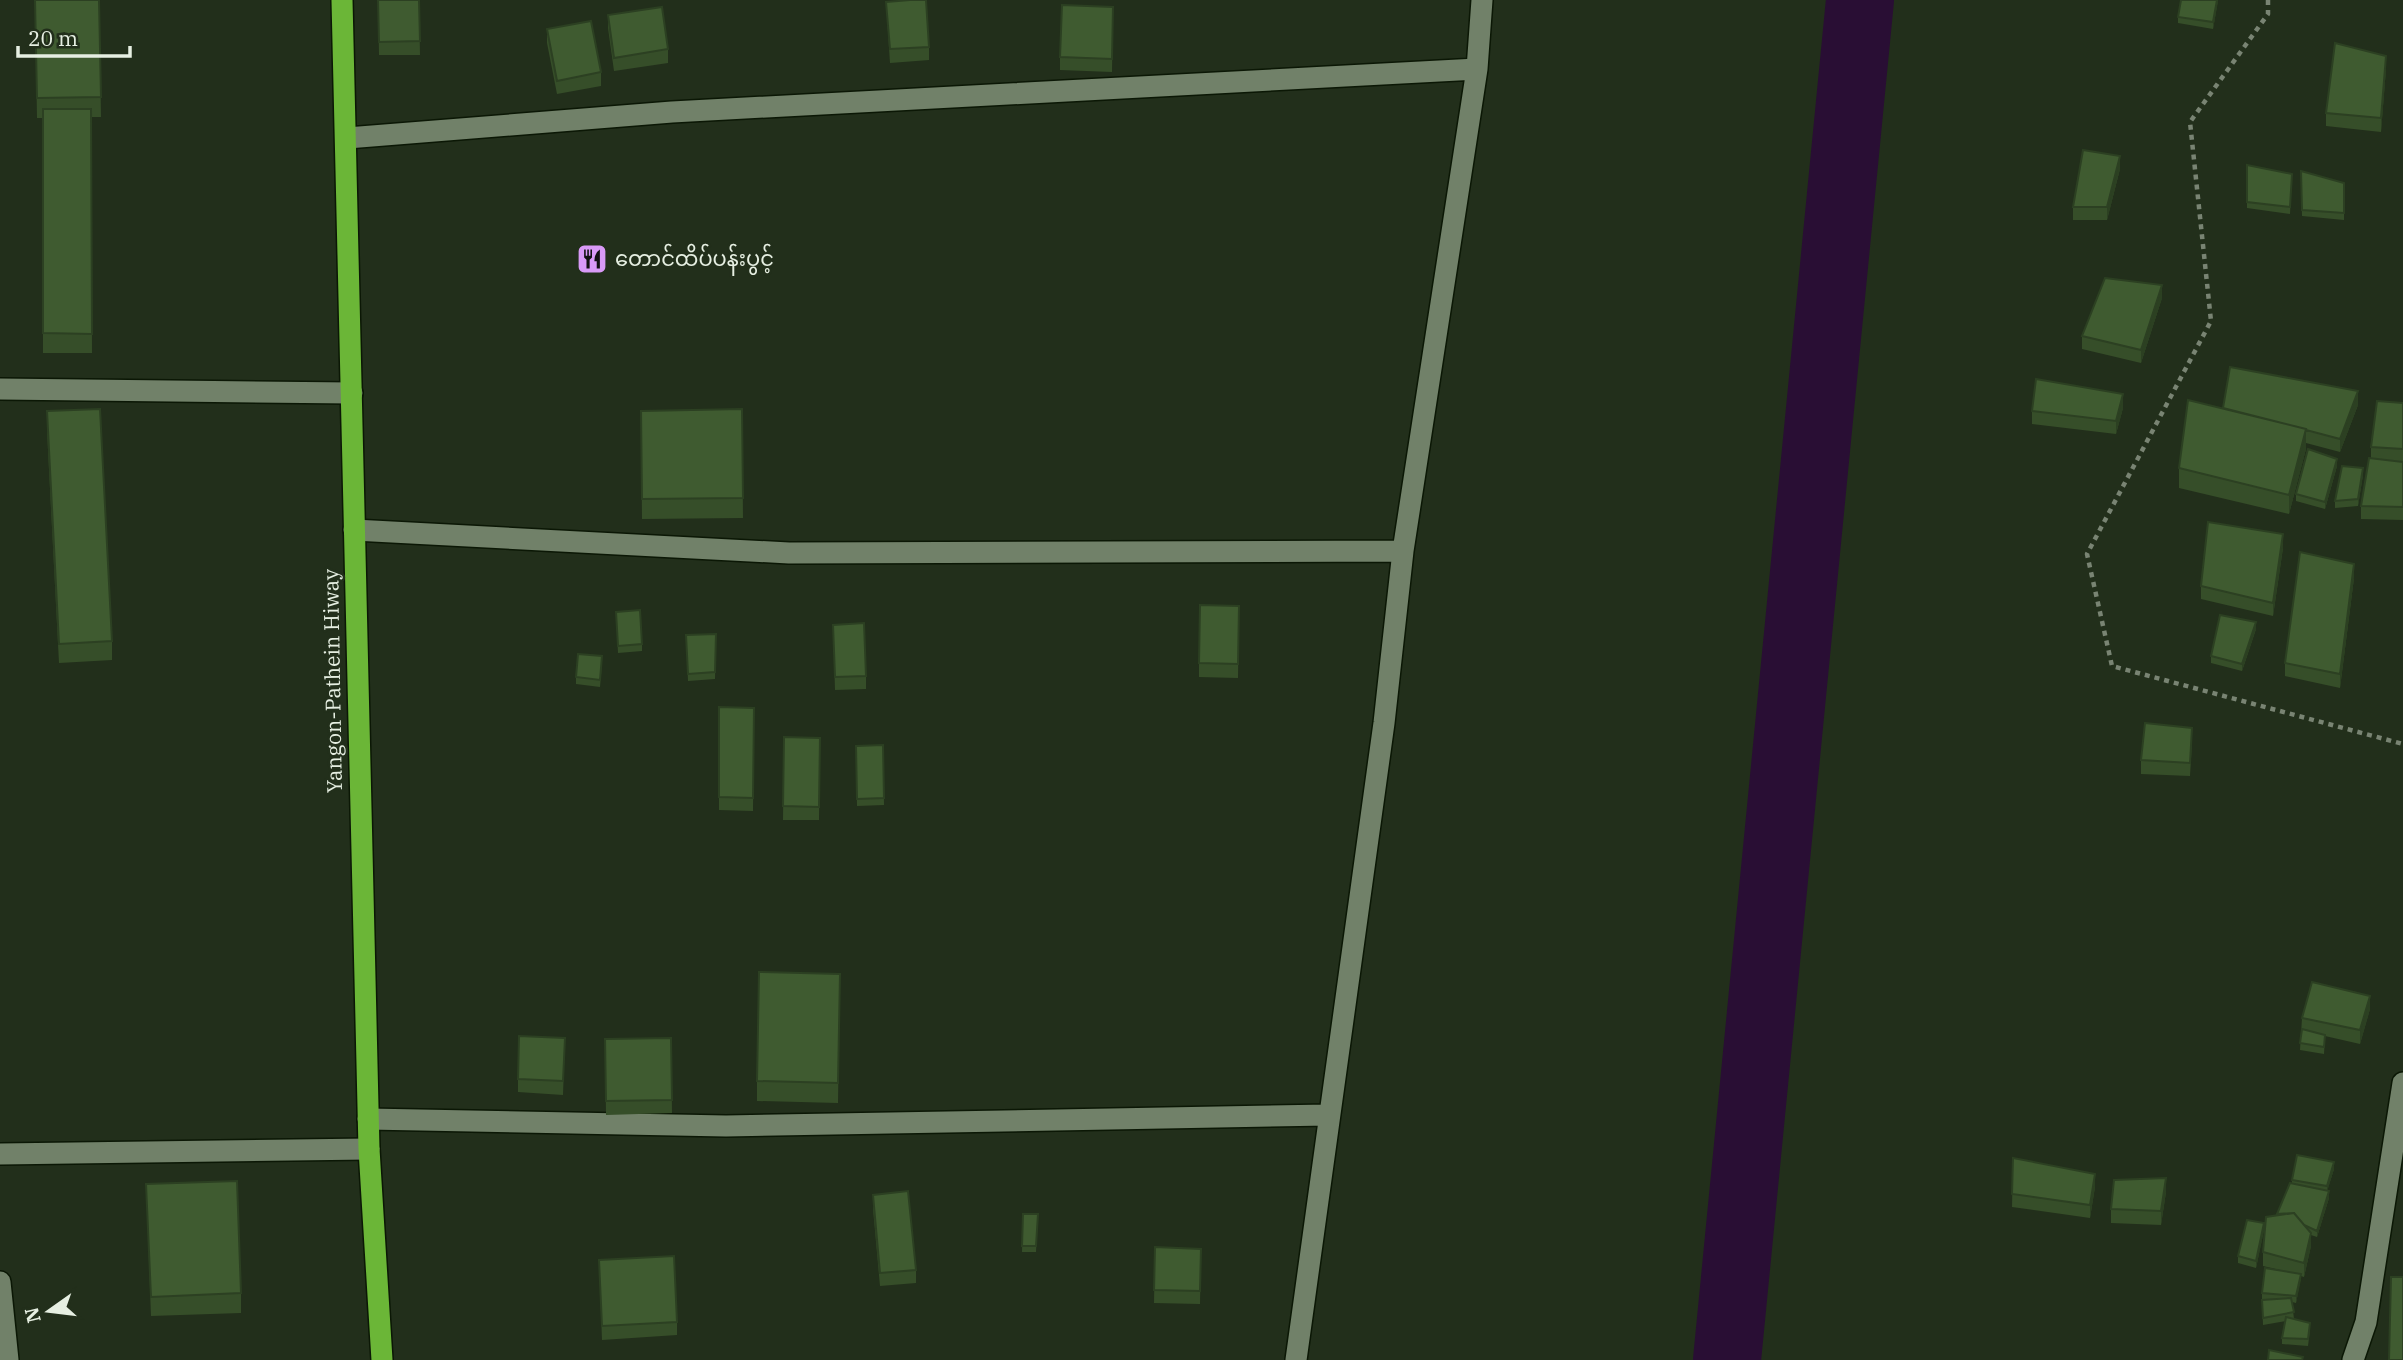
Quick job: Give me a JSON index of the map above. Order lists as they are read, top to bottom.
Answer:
{
  "streets": {
    "highway": ["Yangon-Pathein Hiway"]
  },
  "places": {
    "restaurant": ["တောင်ထိပ်ပန်းပွင့်"]
  },
  "scale_bar": "20 m",
  "north": "left"
}
